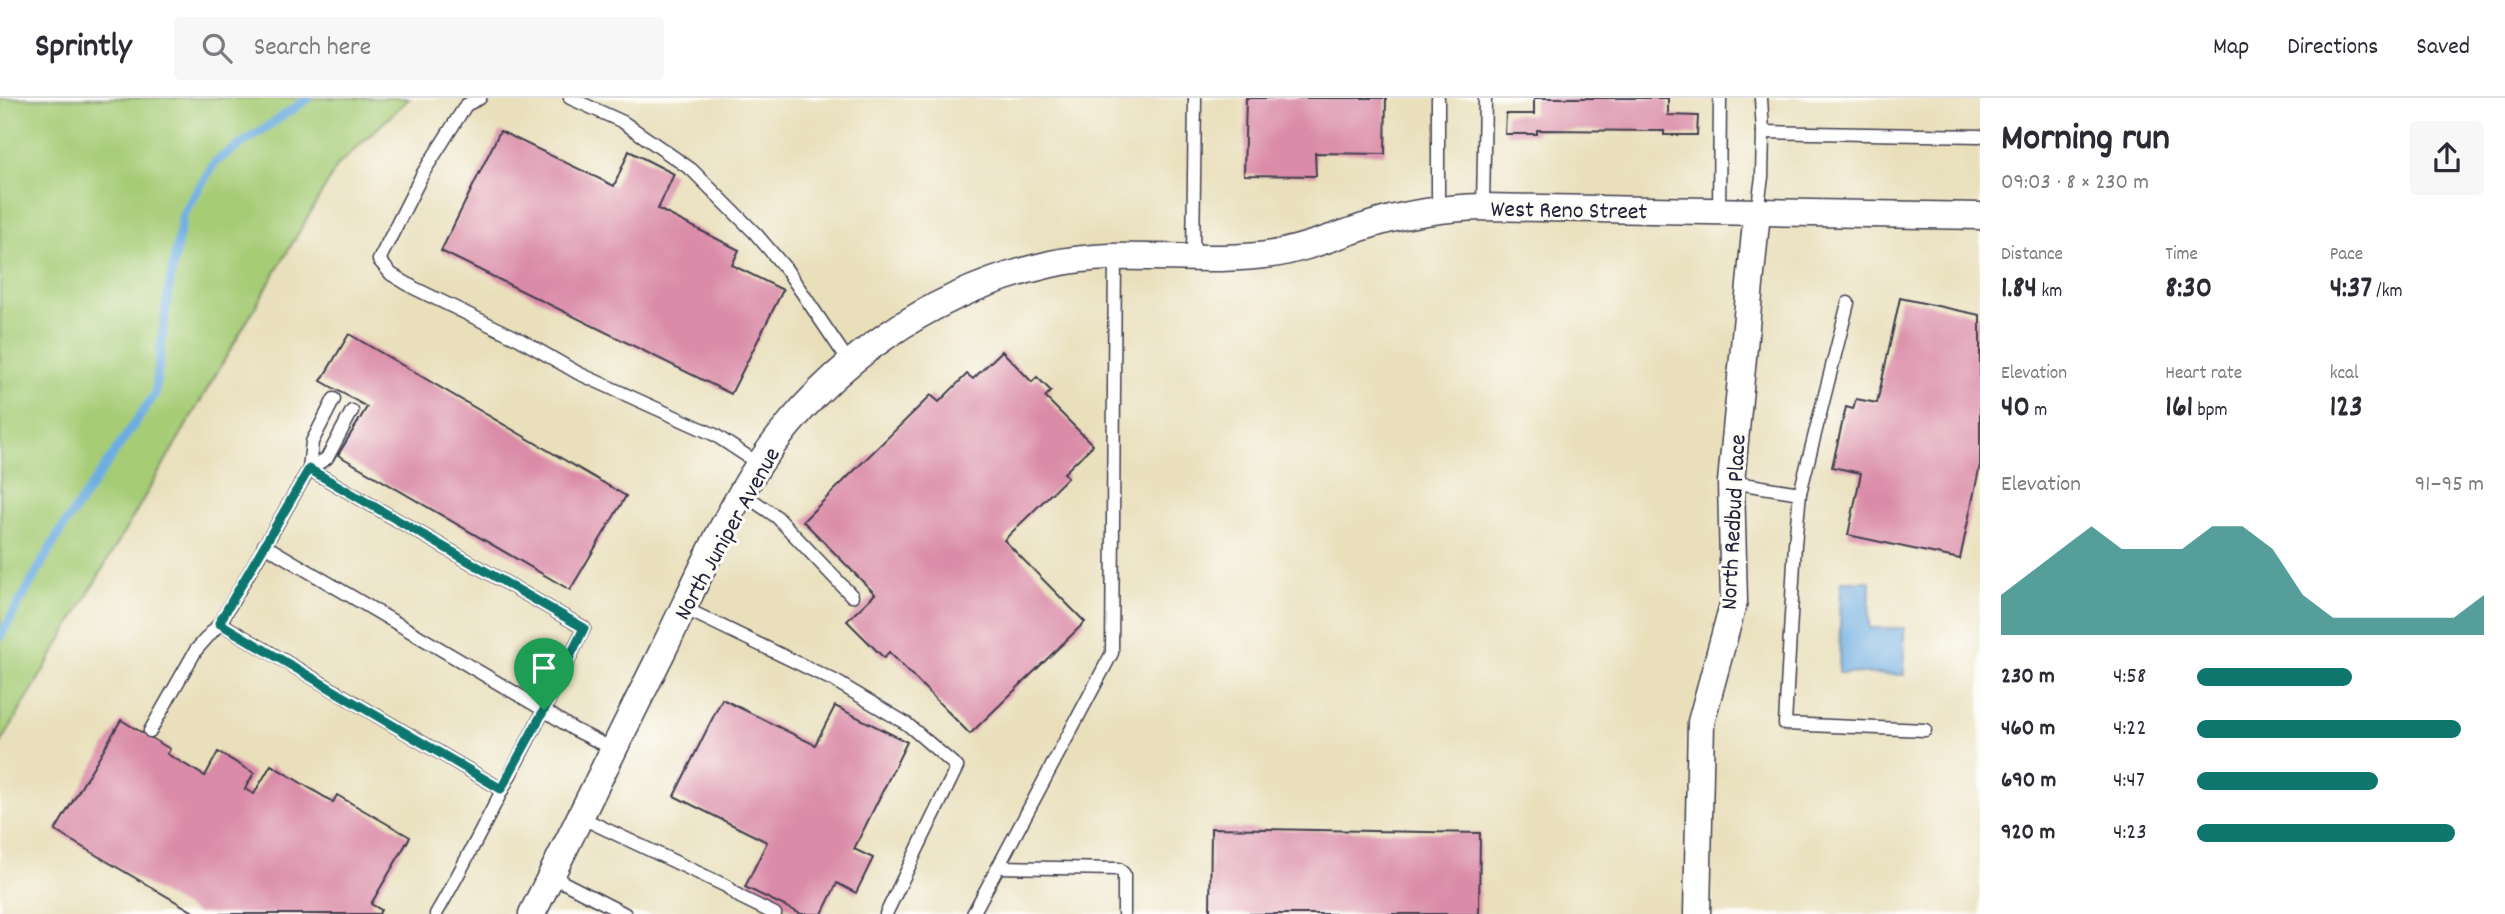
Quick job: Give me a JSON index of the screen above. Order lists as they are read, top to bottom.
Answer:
{
  "streets": {
    "street": ["West Reno Street", "North Redbud Place", "North Juniper Avenue"]
  },
  "crossings": [
    ["West Reno Street", "North Redbud Place"],
    ["West Reno Street", "North Juniper Avenue"]
  ],
  "page": {
    "header": "Sprintly",
    "search": "Search here",
    "nav": ["Map", "Directions", "Saved"],
    "heading": ["Morning run", "09:03 · 8 × 230 m"],
    "stats": [
      ["Distance", "1.84 km"],
      ["Time", "8:30"],
      ["Pace", "4:37 /km"],
      ["Elevation", "40 m"],
      ["Heart rate", "161 bpm"],
      ["kcal", "123"]
    ],
    "chart": ["Elevation", "91–95 m"],
    "list": [
      {
        "name": "230 m",
        "note": "4:58"
      },
      {
        "name": "460 m",
        "note": "4:22"
      },
      {
        "name": "690 m",
        "note": "4:47"
      },
      {
        "name": "920 m",
        "note": "4:23"
      }
    ]
  }
}
